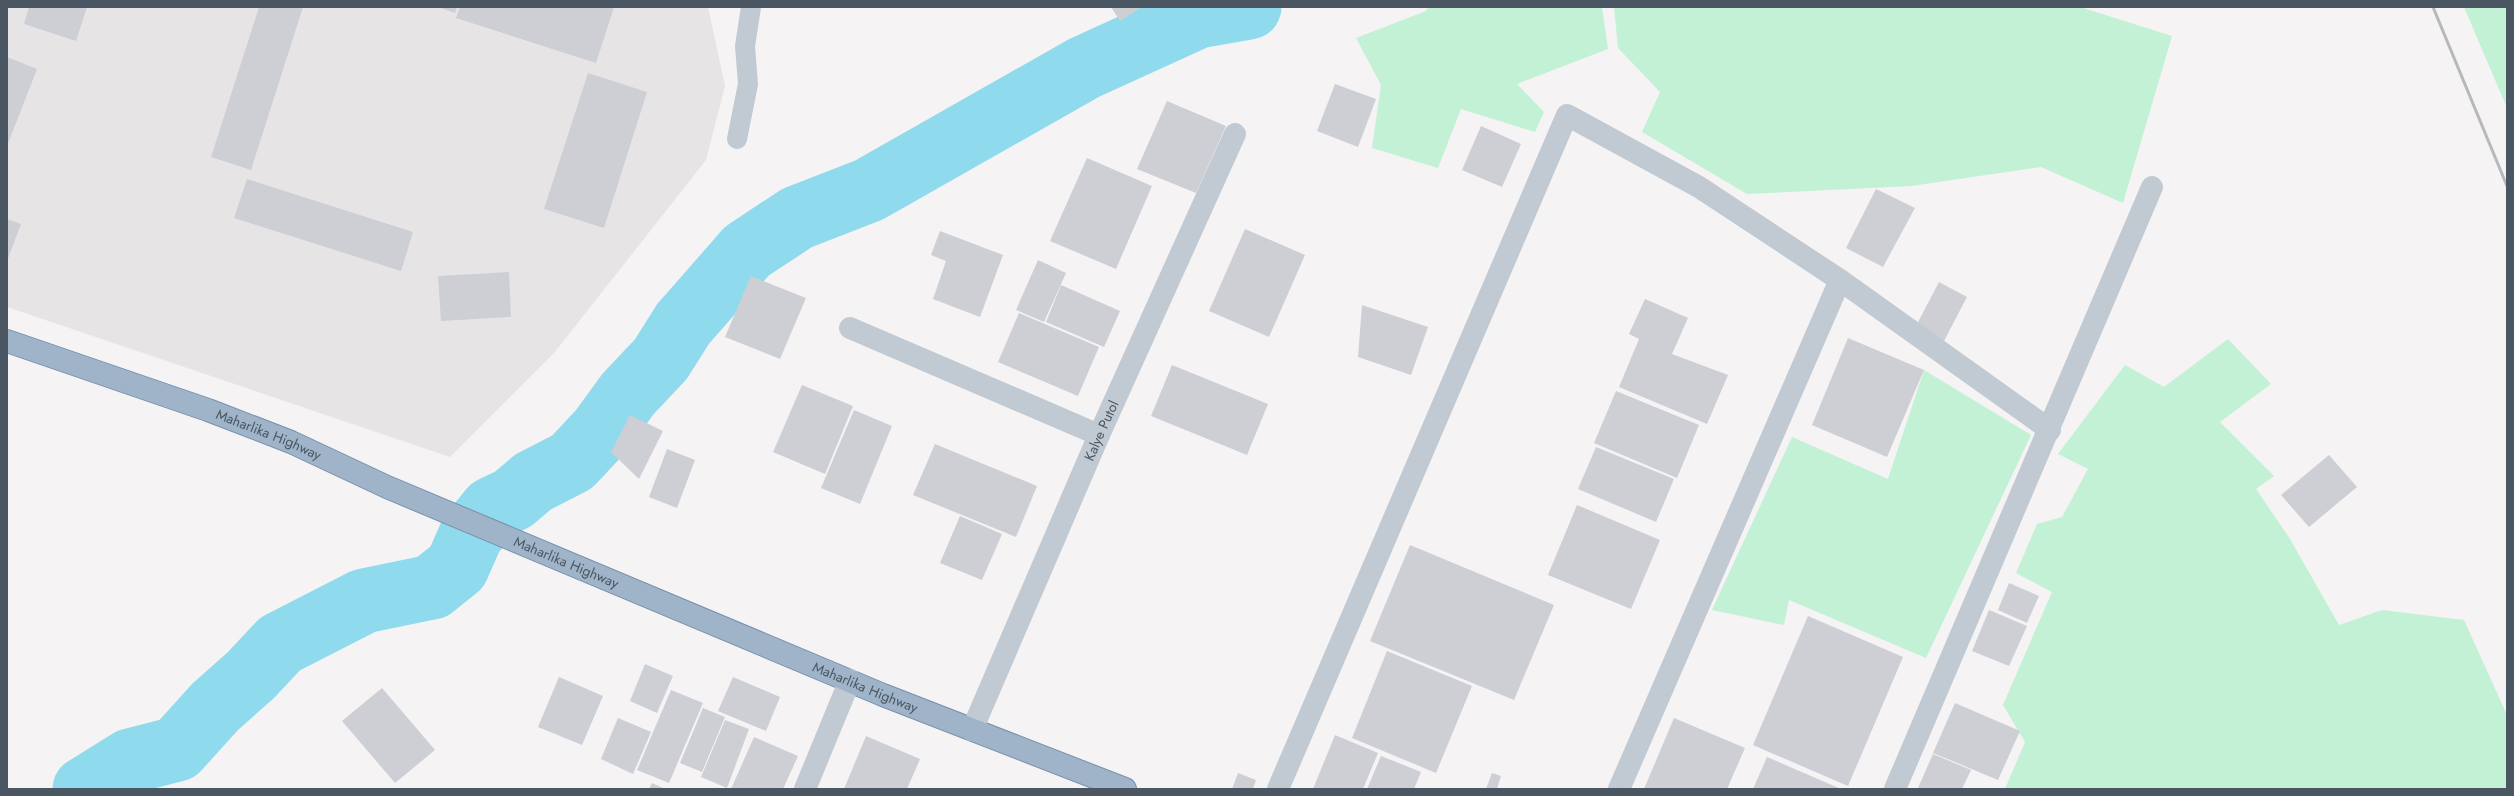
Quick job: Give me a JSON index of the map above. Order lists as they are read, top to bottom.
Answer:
{
  "streets": {
    "highway": ["Maharlika Highway"],
    "street": ["Kalye Putol"]
  },
  "crossings": [
    ["Kalye Putol", "Maharlika Highway"]
  ]
}
